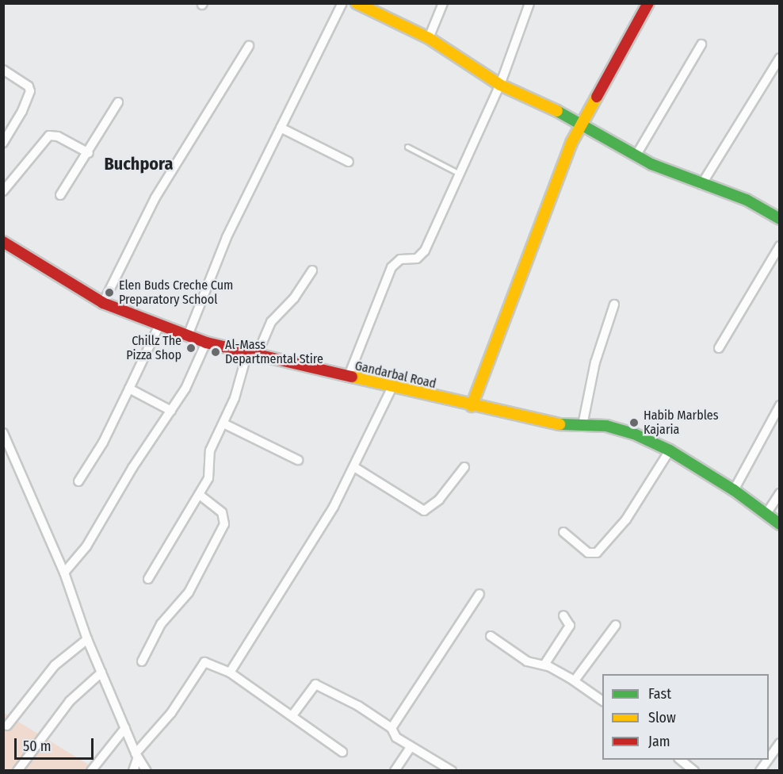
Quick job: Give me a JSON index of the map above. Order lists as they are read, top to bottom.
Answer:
{
  "streets": {
    "street": ["Gandarbal Road"]
  },
  "districts": ["Buchpora"],
  "places": [
    "Elen Buds Creche Cum Preparatory School",
    "Chillz The Pizza Shop",
    "Al-Mass Departmental Stire",
    "Habib Marbles Kajaria"
  ],
  "legend": ["Fast", "Slow", "Jam"],
  "scale_bar": "50 m"
}
